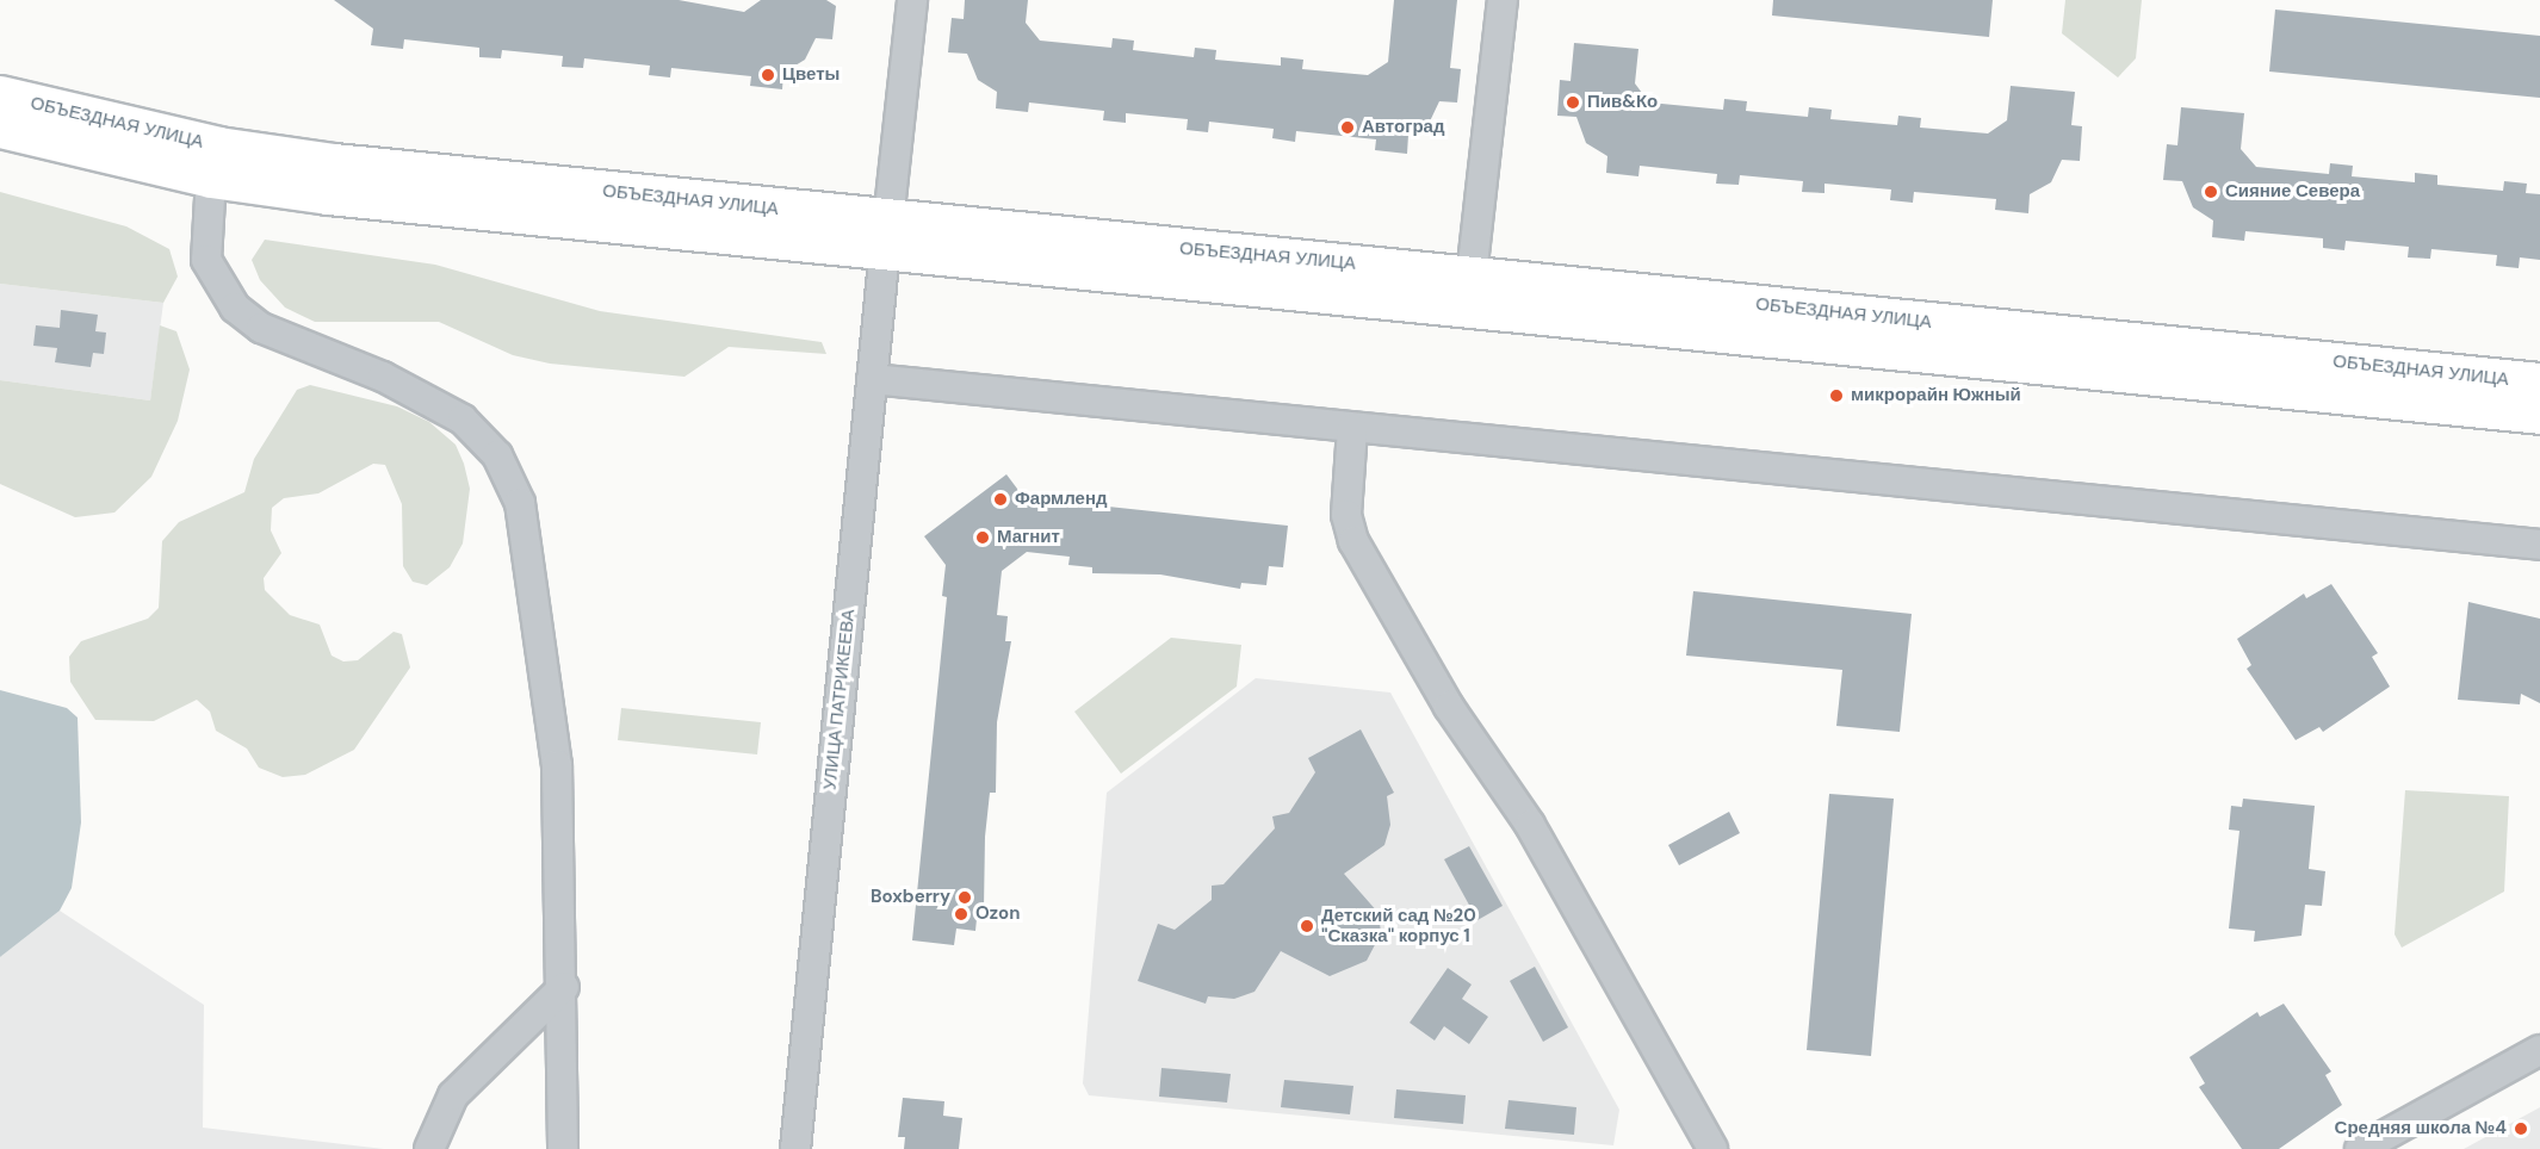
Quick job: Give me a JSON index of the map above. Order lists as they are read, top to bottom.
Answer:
{
  "streets": {
    "main road": ["ОБЪЕЗДНАЯ УЛИЦА"],
    "street": ["УЛИЦА ПАТРИКЕЕВА"]
  },
  "crossings": [
    ["ОБЪЕЗДНАЯ УЛИЦА", "УЛИЦА ПАТРИКЕЕВА"]
  ],
  "places": [
    "Цветы",
    "Пив&Ко",
    "Автоград",
    "Сияние Севера",
    "микрорайн Южный",
    "Фармленд",
    "Магнит",
    "Boxberry",
    "Ozon",
    "Детский сад №20 \"Сказка\" корпус 1",
    "Средняя школа №4"
  ]
}
